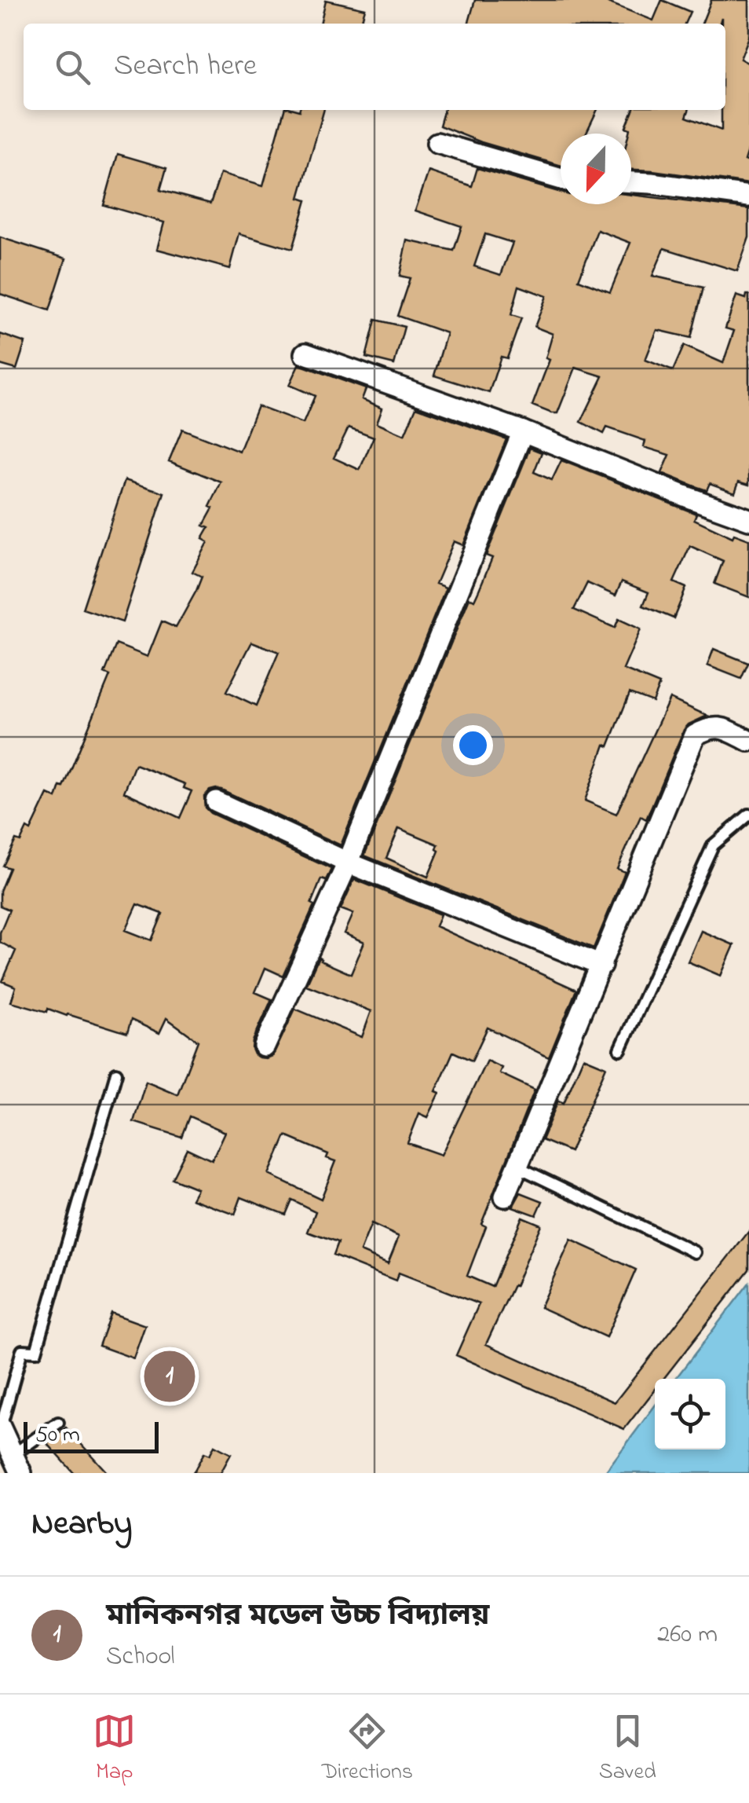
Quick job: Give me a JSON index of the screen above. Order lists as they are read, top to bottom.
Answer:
{
  "scale_bar": "50 m",
  "north": "bottom",
  "page": {
    "search": "Search here",
    "pins": "1",
    "scale": "50 m",
    "heading": "Nearby",
    "list": [
      {
        "mark": "1",
        "name": "মানিকনগর মডেল উচ্চ বিদ্যালয়",
        "note": "School",
        "value": "260 m"
      }
    ],
    "nav": ["Map", "Directions", "Saved"]
  }
}
